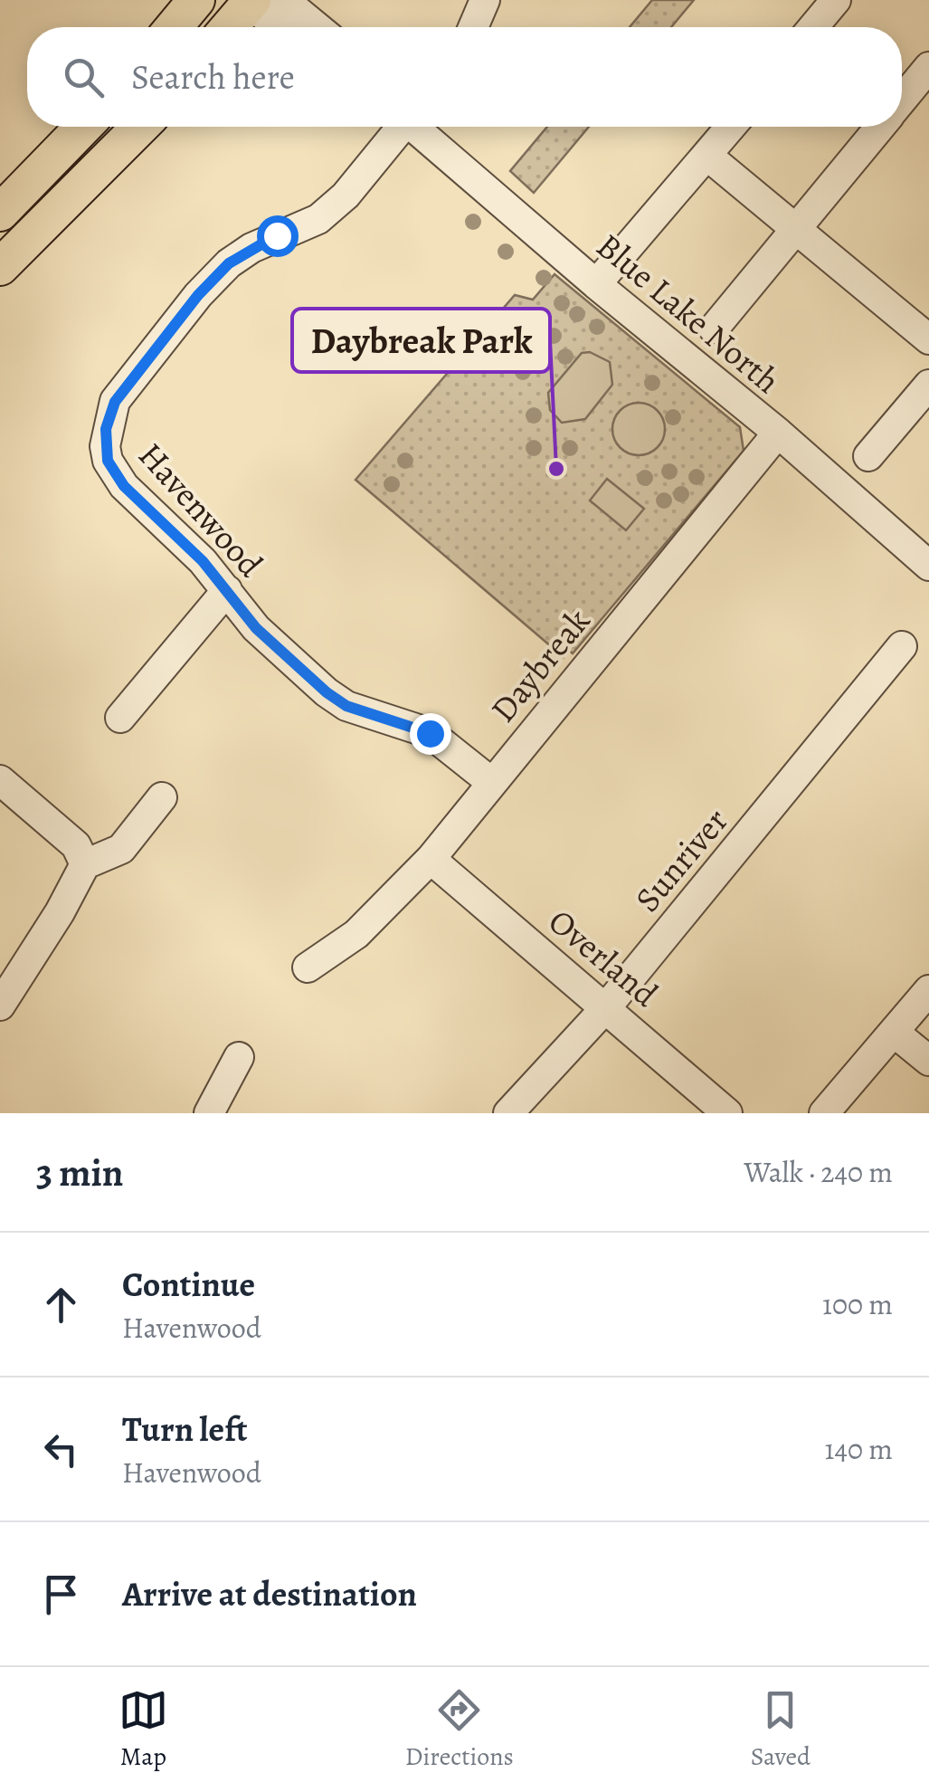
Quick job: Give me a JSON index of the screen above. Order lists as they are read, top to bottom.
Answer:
{
  "streets": {
    "street": [
      "Blue Lake North",
      "Havenwood",
      "Daybreak",
      "Sunriver",
      "Overland"
    ]
  },
  "crossings": [
    ["Blue Lake North", "Daybreak"],
    ["Havenwood", "Daybreak"],
    ["Daybreak", "Overland"],
    ["Sunriver", "Overland"]
  ],
  "places": ["Daybreak Park"],
  "page": {
    "search": "Search here",
    "heading": ["3 min", "Walk · 240 m"],
    "list": [
      ["Continue", "Havenwood", "100 m"],
      ["Turn left", "Havenwood", "140 m"],
      "Arrive at destination"
    ],
    "nav": ["Map", "Directions", "Saved"]
  }
}
